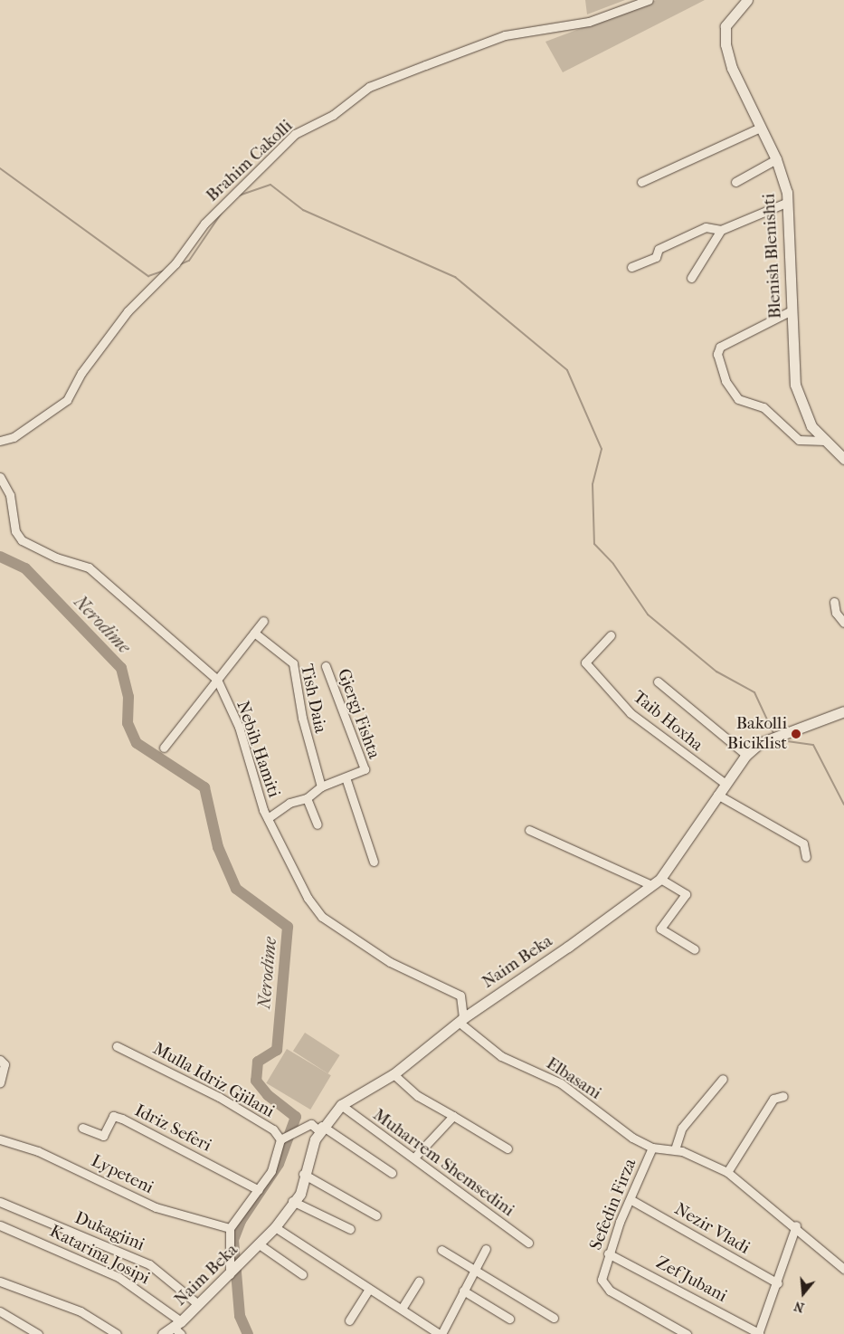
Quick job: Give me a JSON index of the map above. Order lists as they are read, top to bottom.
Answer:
{
  "streets": {
    "street": [
      "Brahim Cakolli",
      "Blenish Blenishti",
      "Tish Daia",
      "Gjergj Fishta",
      "Taib Hoxha",
      "Nebih Hamiti",
      "Naim Beka",
      "Elbasani",
      "Mulla Idriz Gjilani",
      "Idriz Seferi",
      "Muharrem Shemsedini",
      "Lypeteni",
      "Sefedin Firza",
      "Nezir Vladi",
      "Dukagjini",
      "Katarina Josipi",
      "Zef Jubani"
    ]
  },
  "crossings": [
    ["Tish Daia", "Gjergj Fishta"],
    ["Gjergj Fishta", "Nebih Hamiti"],
    ["Taib Hoxha", "Naim Beka"],
    ["Nebih Hamiti", "Naim Beka"],
    ["Nebih Hamiti", "Elbasani"],
    ["Naim Beka", "Elbasani"],
    ["Naim Beka", "Muharrem Shemsedini"],
    ["Naim Beka", "Dukagjini"],
    ["Naim Beka", "Katarina Josipi"],
    ["Elbasani", "Sefedin Firza"],
    ["Mulla Idriz Gjilani", "Idriz Seferi"],
    ["Mulla Idriz Gjilani", "Lypeteni"],
    ["Sefedin Firza", "Nezir Vladi"],
    ["Sefedin Firza", "Zef Jubani"]
  ],
  "water": ["Nerodime"],
  "places": ["Bakolli Biciklist"],
  "north": "bottom"
}
